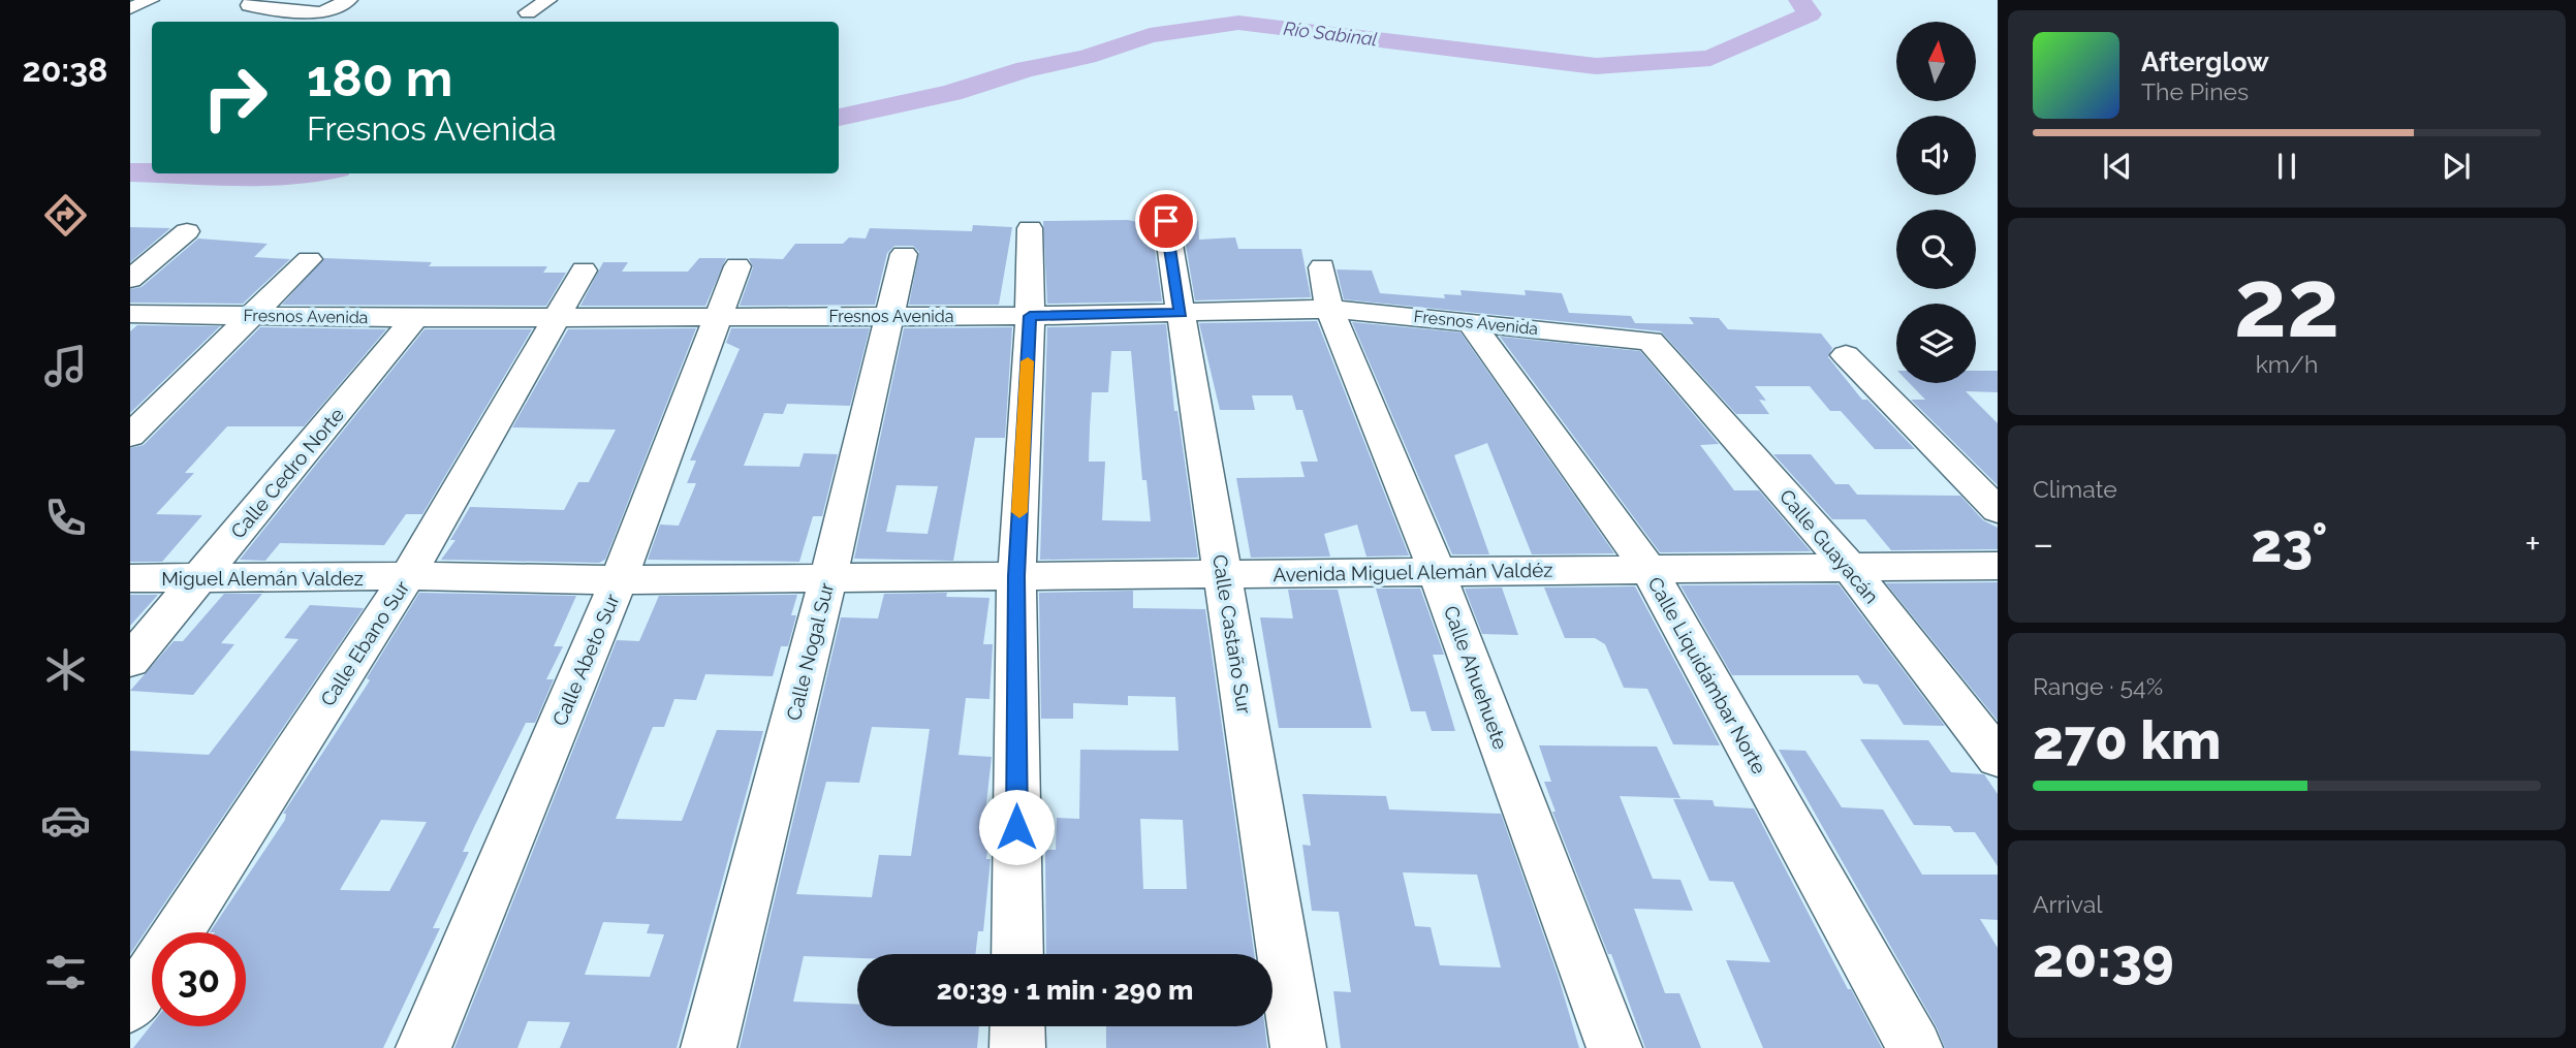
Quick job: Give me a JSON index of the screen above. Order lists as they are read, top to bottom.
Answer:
{
  "streets": {
    "street": [
      "Fresnos Avenida",
      "Calle Cedro Norte",
      "Calle Guayacán",
      "Avenida Miguel Alemán Valdéz",
      "Miguel Alemán Valdez",
      "Calle Castaño Sur",
      "Calle Ebano Sur",
      "Calle Nogal Sur",
      "Calle Abeto Sur",
      "Calle Liquidámbar Norte",
      "Calle Ahuehuete"
    ]
  },
  "crossings": [
    ["Fresnos Avenida", "Calle Cedro Norte"],
    ["Fresnos Avenida", "Calle Guayacán"],
    ["Fresnos Avenida", "Calle Castaño Sur"],
    ["Fresnos Avenida", "Calle Ebano Sur"],
    ["Fresnos Avenida", "Calle Nogal Sur"],
    ["Fresnos Avenida", "Calle Abeto Sur"],
    ["Fresnos Avenida", "Calle Liquidámbar Norte"],
    ["Fresnos Avenida", "Calle Ahuehuete"],
    ["Calle Cedro Norte", "Miguel Alemán Valdez"],
    ["Calle Guayacán", "Avenida Miguel Alemán Valdéz"],
    ["Avenida Miguel Alemán Valdéz", "Miguel Alemán Valdez"],
    ["Avenida Miguel Alemán Valdéz", "Calle Castaño Sur"],
    ["Avenida Miguel Alemán Valdéz", "Calle Nogal Sur"],
    ["Avenida Miguel Alemán Valdéz", "Calle Liquidámbar Norte"],
    ["Avenida Miguel Alemán Valdéz", "Calle Ahuehuete"],
    ["Miguel Alemán Valdez", "Calle Ebano Sur"],
    ["Miguel Alemán Valdez", "Calle Nogal Sur"],
    ["Miguel Alemán Valdez", "Calle Abeto Sur"]
  ],
  "water": ["Río Sabinal"],
  "north": "top",
  "page": {
    "tabs": "20:38",
    "turn": ["180 m", "Fresnos Avenida"],
    "song": ["Afterglow", "The Pines"],
    "tile": [
      ["22", "km/h"],
      "Climate",
      ["Range · 54%", "270 km"],
      ["Arrival", "20:39"]
    ],
    "heat": ["−", "23°", "+"],
    "limit": "30",
    "trip": "20:39 · 1 min · 290 m"
  }
}
